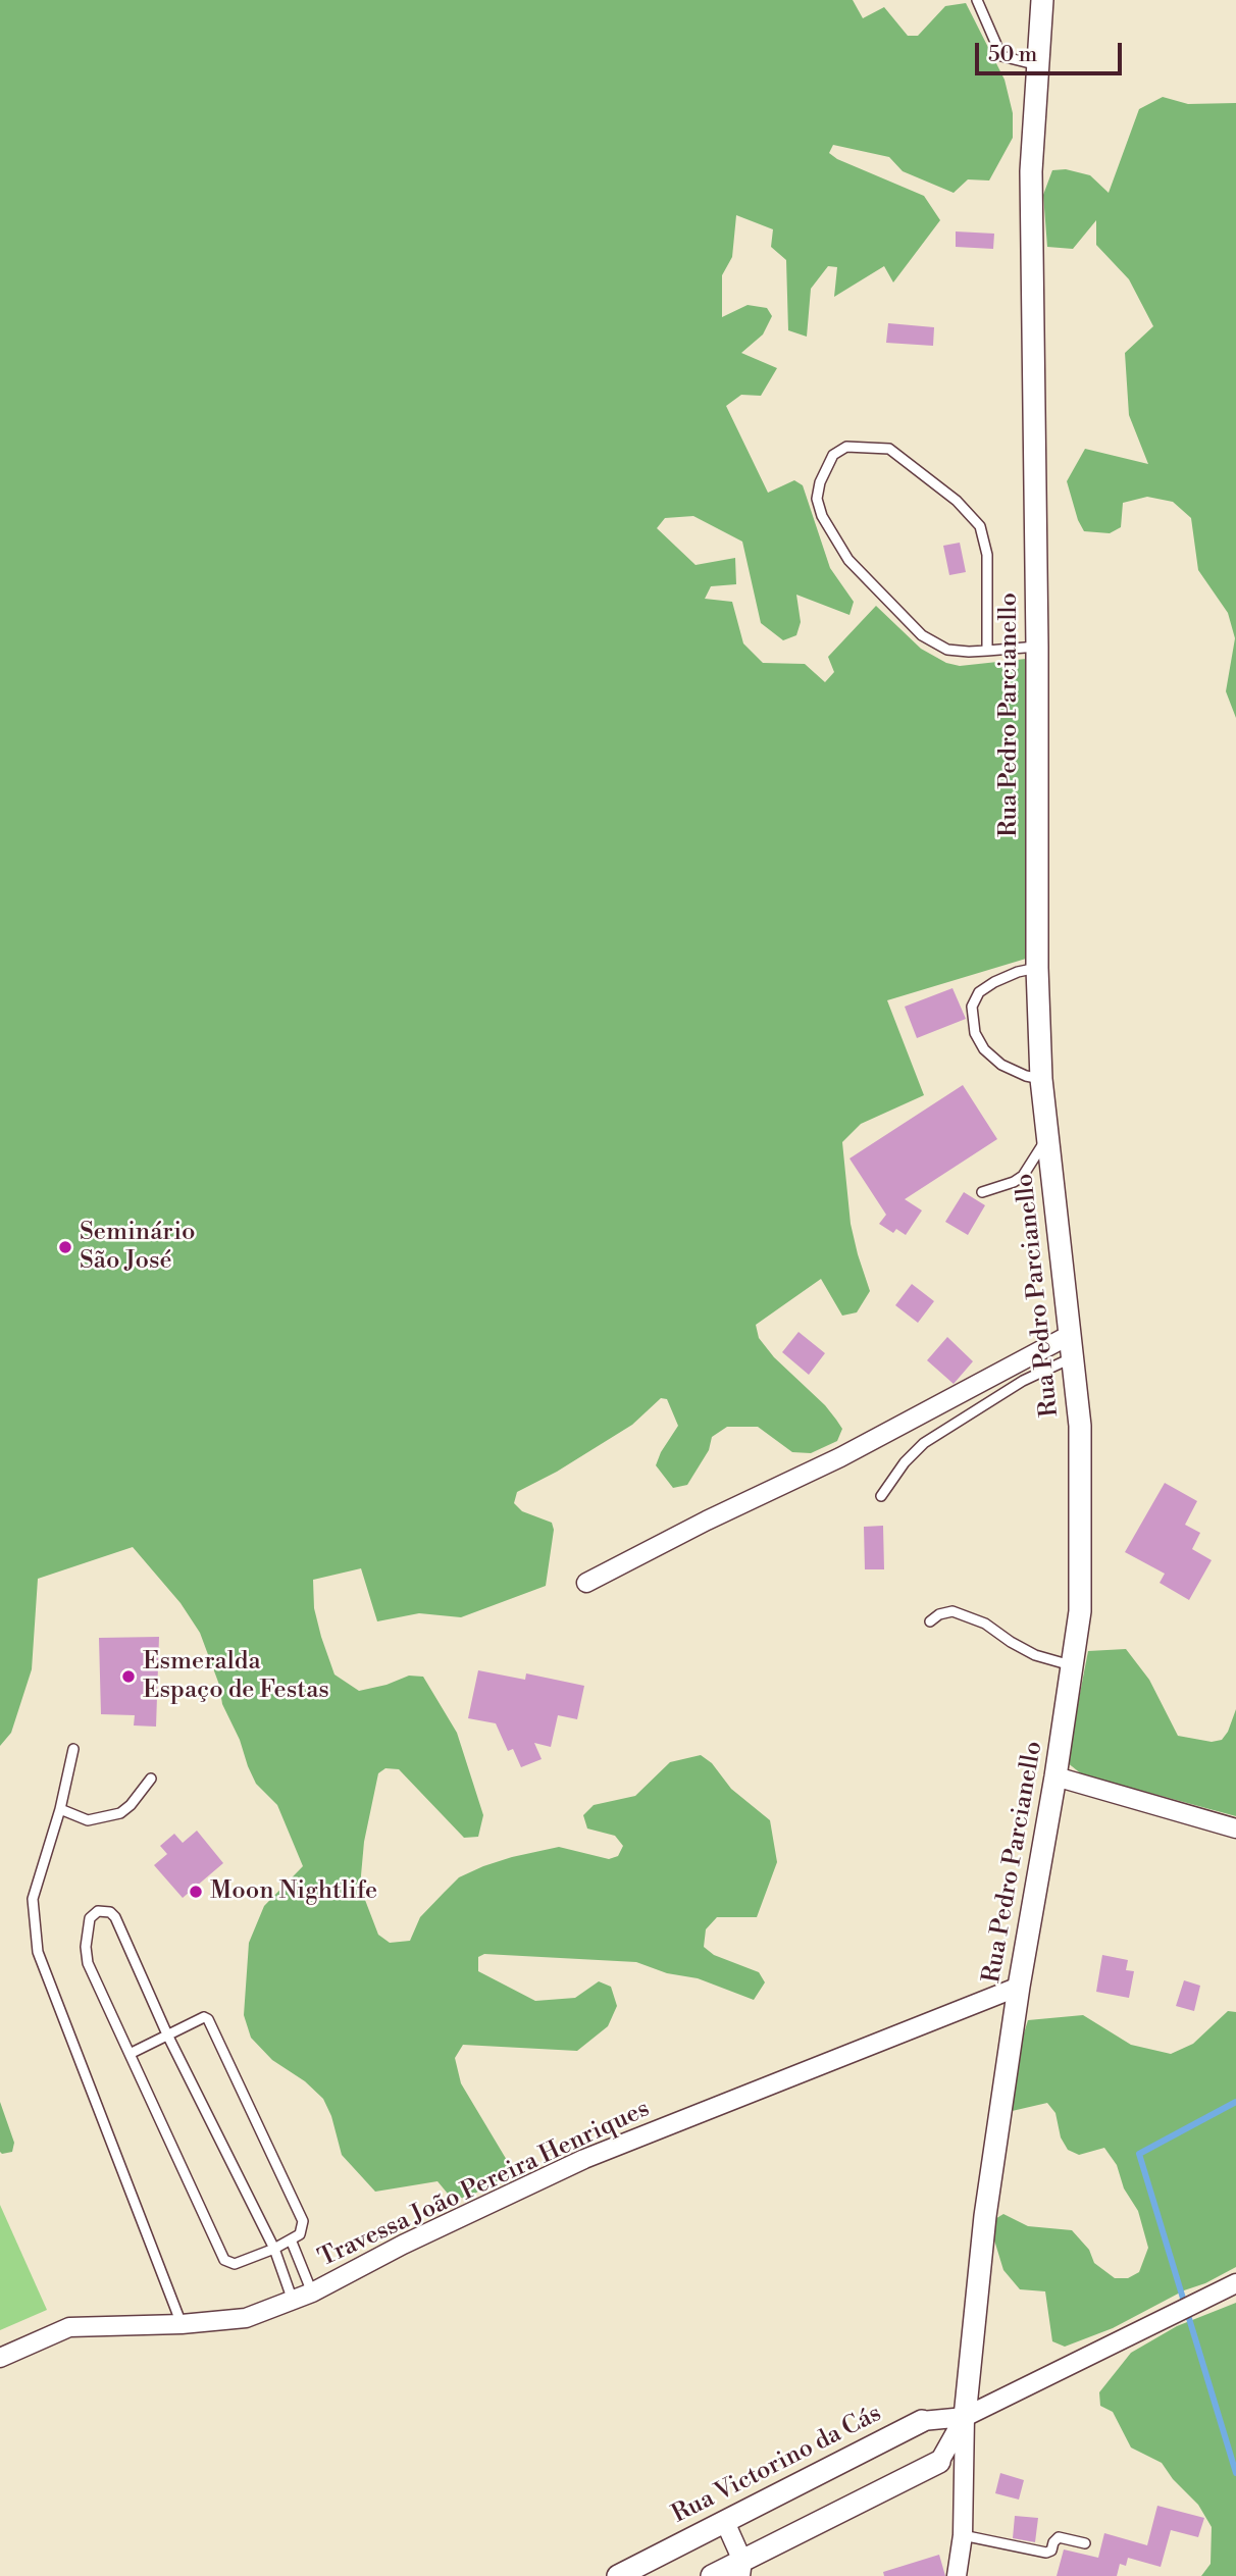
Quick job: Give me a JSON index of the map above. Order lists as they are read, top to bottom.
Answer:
{
  "streets": {
    "street": ["Rua Pedro Parcianello", "Travessa João Pereira Henriques", "Rua Victorino da Cás"]
  },
  "crossings": [
    ["Rua Pedro Parcianello", "Travessa João Pereira Henriques"],
    ["Rua Pedro Parcianello", "Rua Victorino da Cás"]
  ],
  "places": ["Seminário São José", "Esmeralda Espaço de Festas", "Moon Nightlife"],
  "scale_bar": "50 m"
}
